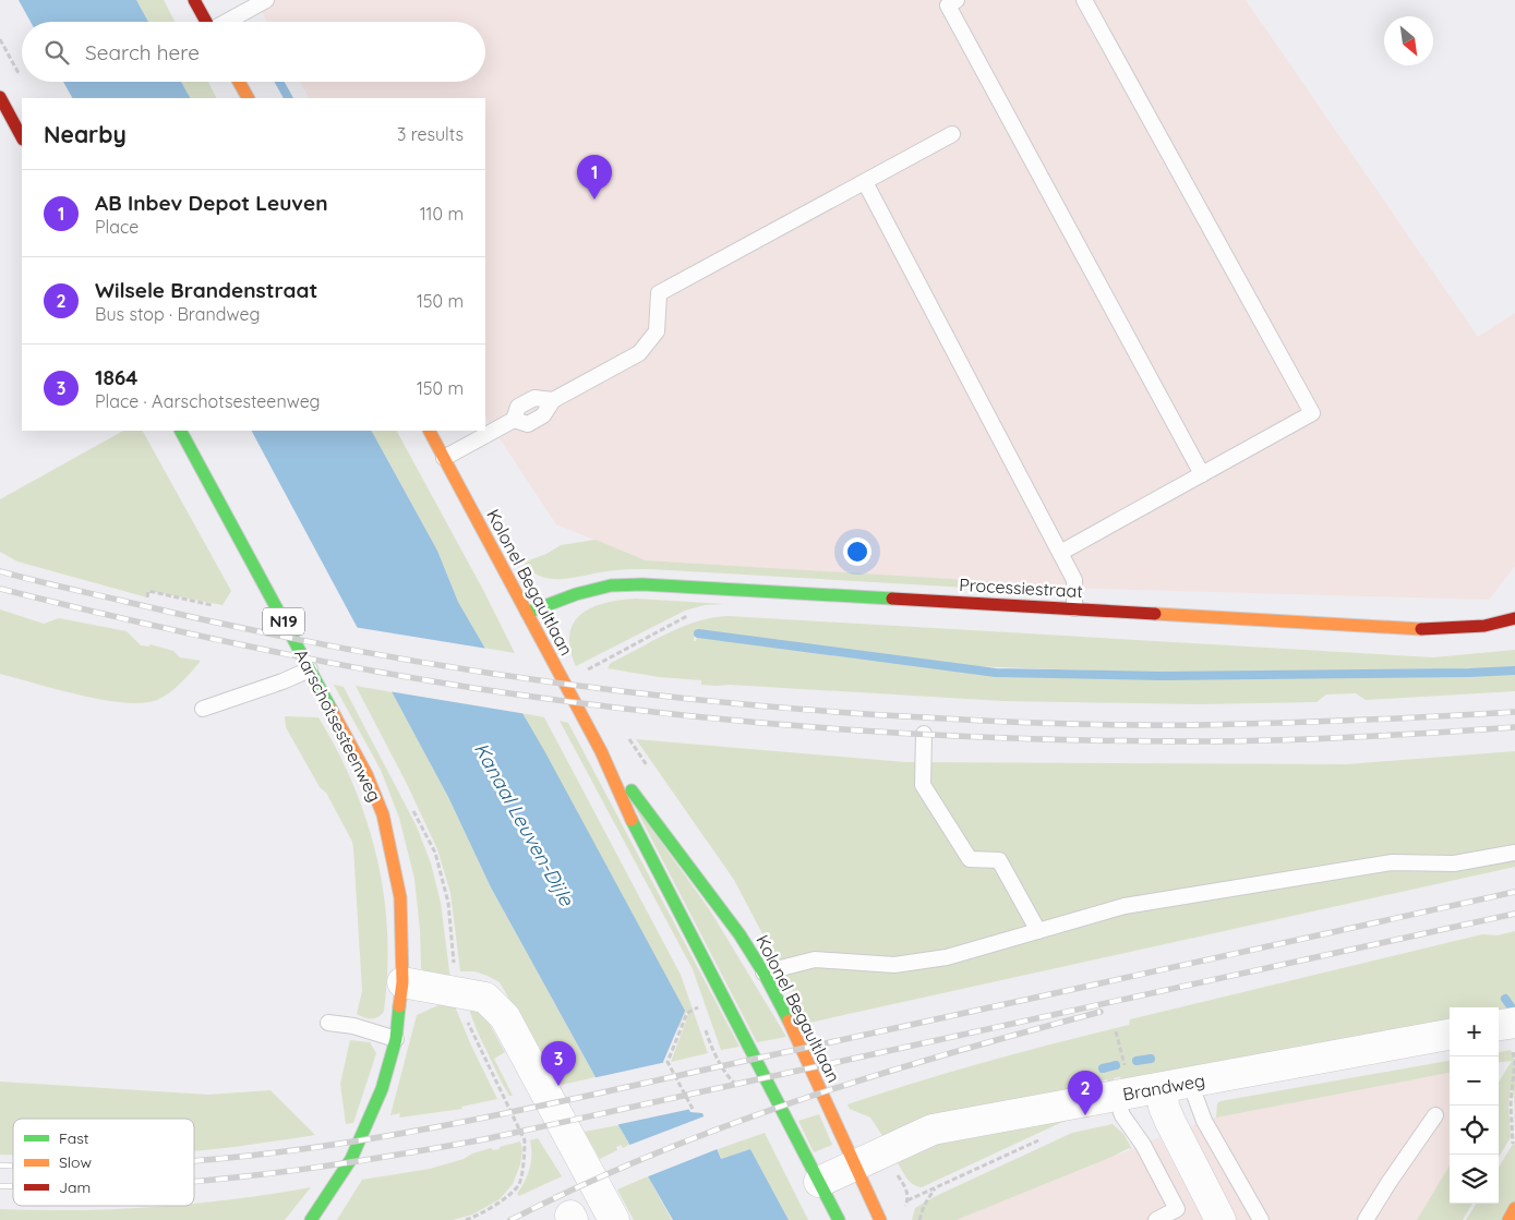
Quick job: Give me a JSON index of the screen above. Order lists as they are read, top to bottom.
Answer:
{
  "streets": {
    "main road": [
      "Kolonel Begaultlaan",
      "Processiestraat",
      "N19",
      "Aarschotsesteenweg"
    ],
    "street": ["Brandweg"]
  },
  "crossings": [
    ["Kolonel Begaultlaan", "Processiestraat"],
    ["Kolonel Begaultlaan", "Brandweg"]
  ],
  "water": ["Kanaal Leuven-Dijle"],
  "legend": ["Fast", "Slow", "Jam"],
  "north": "bottom right",
  "page": {
    "search": "Search here",
    "heading": ["Nearby", "3 results"],
    "pins": ["1", "3", "2"],
    "list": [
      {
        "mark": "1",
        "name": "AB Inbev Depot Leuven",
        "note": "Place",
        "value": "110 m"
      },
      {
        "mark": "2",
        "name": "Wilsele Brandenstraat",
        "note": "Bus stop · Brandweg",
        "value": "150 m"
      },
      {
        "mark": "3",
        "name": "1864",
        "note": "Place · Aarschotsesteenweg",
        "value": "150 m"
      }
    ],
    "map_buttons": ["+", "−"]
  }
}
